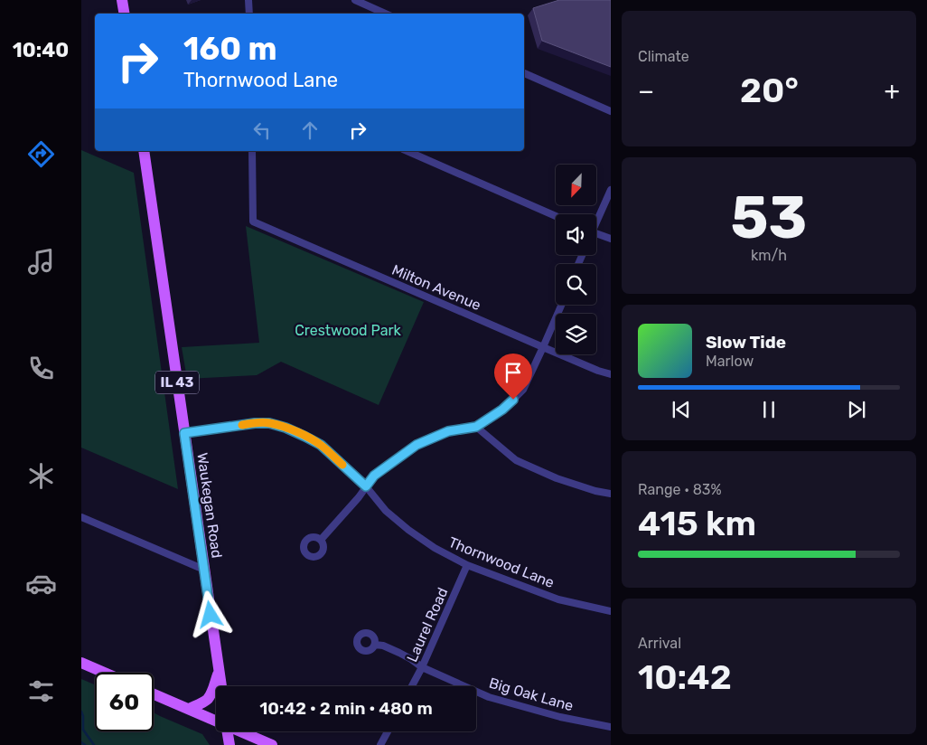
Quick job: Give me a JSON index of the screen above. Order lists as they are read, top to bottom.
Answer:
{
  "streets": {
    "main road": ["IL 43", "Waukegan Road"],
    "street": [
      "Milton Avenue",
      "Thornwood Lane",
      "Laurel Road",
      "Big Oak Lane"
    ]
  },
  "crossings": [
    ["Waukegan Road", "Thornwood Lane"],
    ["Thornwood Lane", "Laurel Road"],
    ["Laurel Road", "Big Oak Lane"]
  ],
  "parks": ["Crestwood Park"],
  "north": "bottom left",
  "page": {
    "tabs": "10:40",
    "tile": [
      "Climate",
      ["53", "km/h"],
      ["Range · 83%", "415 km"],
      ["Arrival", "10:42"]
    ],
    "turn": ["160 m", "Thornwood Lane"],
    "heat": ["−", "20°", "+"],
    "song": ["Slow Tide", "Marlow"],
    "limit": "60",
    "trip": "10:42 · 2 min · 480 m"
  }
}
